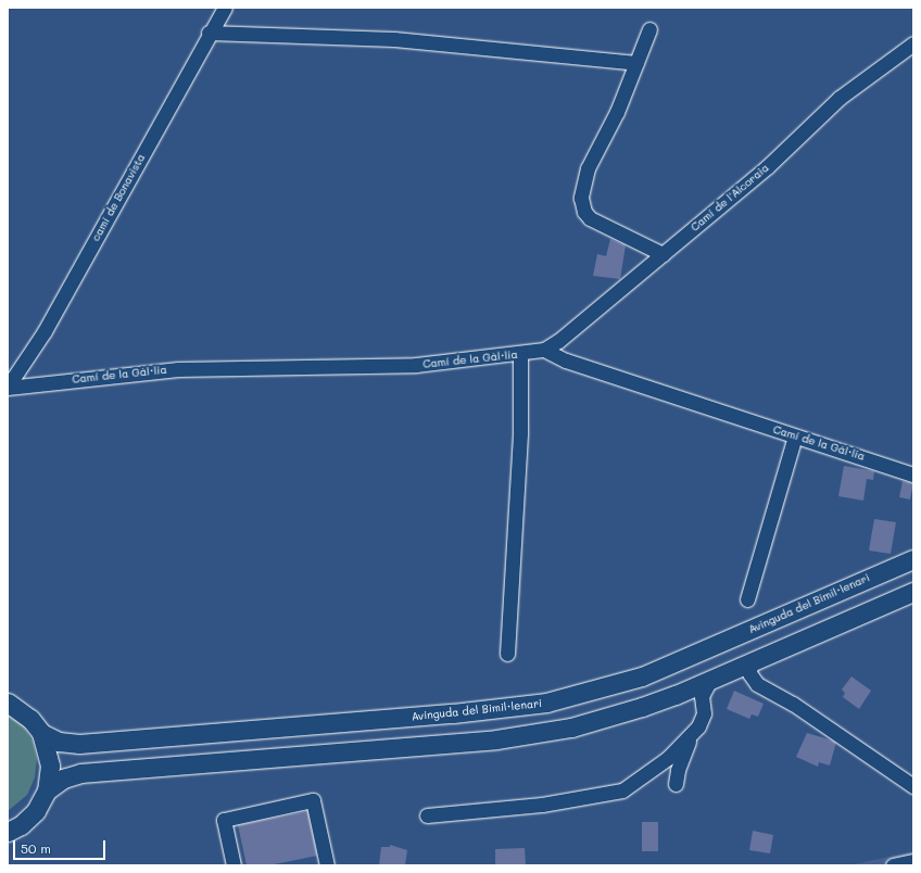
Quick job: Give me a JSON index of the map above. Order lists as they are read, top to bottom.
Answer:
{
  "streets": {
    "main road": ["Avinguda del Bimil·lenari"],
    "street": ["camí de Bonavista", "Camí de l'Alcoraia", "Camí de la Gàl·lia"]
  },
  "crossings": [
    ["camí de Bonavista", "Camí de la Gàl·lia"],
    ["Camí de l'Alcoraia", "Camí de la Gàl·lia"]
  ],
  "scale_bar": "50 m"
}
